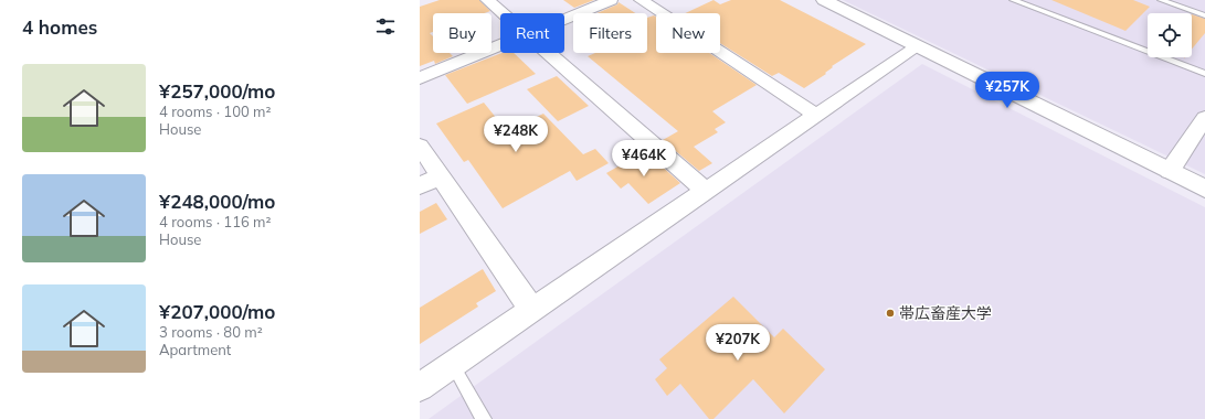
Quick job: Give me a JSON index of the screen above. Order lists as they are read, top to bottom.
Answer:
{
  "places": ["帯広畜産大学"],
  "page": {
    "heading": "4 homes",
    "chip": [
      "Buy",
      "Rent",
      "Filters",
      "New"
    ],
    "list": [
      {
        "name": "¥257,000/mo",
        "note": "4 rooms · 100 m² · House"
      },
      {
        "name": "¥248,000/mo",
        "note": "4 rooms · 116 m² · House"
      },
      {
        "name": "¥207,000/mo",
        "note": "3 rooms · 80 m² · Apartment"
      }
    ],
    "price": [
      "¥257K",
      "¥248K",
      "¥464K",
      "¥207K"
    ]
  }
}
